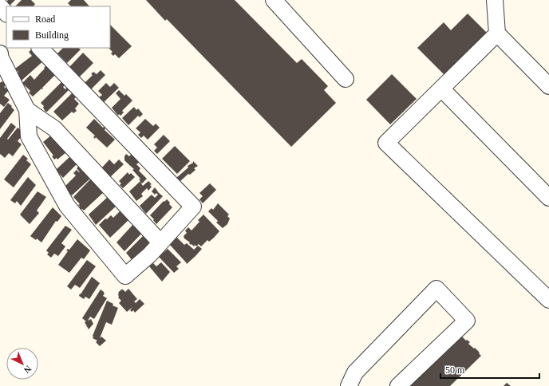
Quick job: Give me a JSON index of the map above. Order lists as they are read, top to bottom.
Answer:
{
  "legend": ["Road", "Building"],
  "scale_bar": "50 m",
  "north": "bottom right"
}
